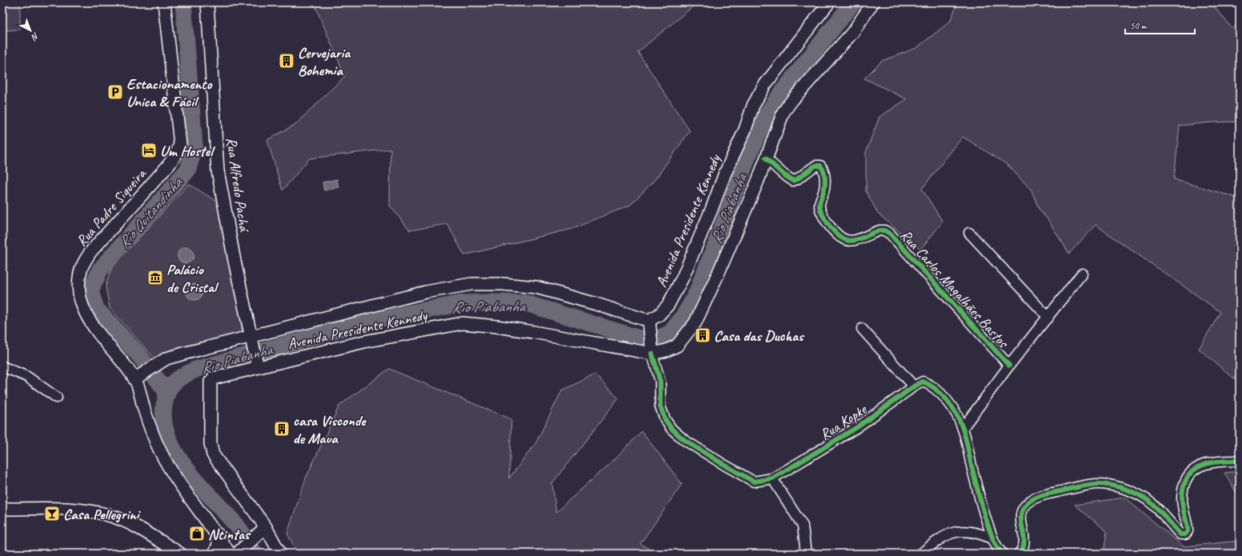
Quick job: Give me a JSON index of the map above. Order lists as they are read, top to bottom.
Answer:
{
  "streets": {
    "main road": ["Rua Alfredo Pachá", "Rua Padre Siqueira", "Avenida Presidente Kennedy"],
    "street": ["Rua Carlos Magalhães Bastos", "Rua Kopke"]
  },
  "crossings": [
    ["Rua Alfredo Pachá", "Avenida Presidente Kennedy"],
    ["Rua Padre Siqueira", "Avenida Presidente Kennedy"],
    ["Avenida Presidente Kennedy", "Rua Carlos Magalhães Bastos"],
    ["Avenida Presidente Kennedy", "Rua Kopke"]
  ],
  "water": ["Rio Piabanha", "Rio Quitandinha"],
  "places": {
    "building": ["Cervejaria Bohemia", "Casa das Duchas", "casa Visconde de Maua"],
    "parking": ["Estacionamento Unica & Fácil"],
    "hotel": ["Um Hostel"],
    "museum": ["Palácio de Cristal"],
    "bar": ["Casa Pellegrini"],
    "shop": ["Ntintas"]
  },
  "scale_bar": "50 m",
  "north": "bottom right"
}
